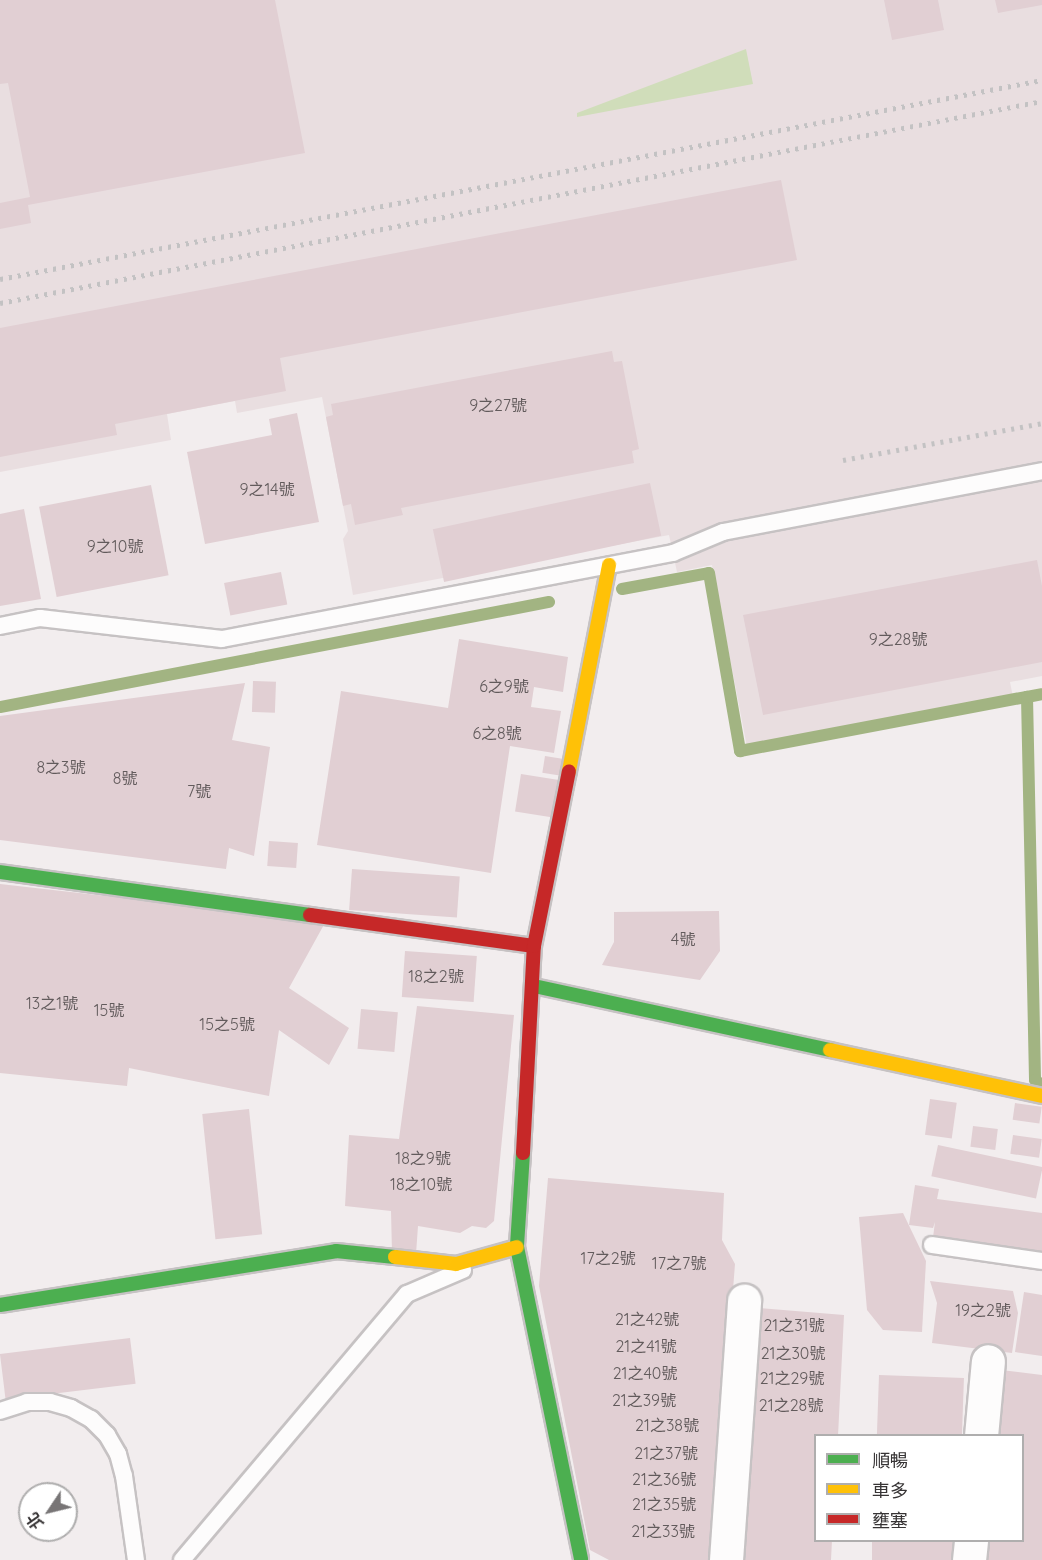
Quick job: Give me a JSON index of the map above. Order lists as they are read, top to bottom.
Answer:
{
  "house_numbers": [
    "9之27號",
    "9之14號",
    "9之10號",
    "9之28號",
    "6之9號",
    "6之8號",
    "8之3號",
    "8號",
    "7號",
    "4號",
    "18之2號",
    "13之1號",
    "15號",
    "15之5號",
    "18之9號",
    "18之10號",
    "17之2號",
    "17之7號",
    "19之2號",
    "21之42號",
    "21之31號",
    "21之41號",
    "21之30號",
    "21之40號",
    "21之29號",
    "21之39號",
    "21之28號",
    "21之38號",
    "21之37號",
    "21之36號",
    "21之35號",
    "21之33號"
  ],
  "legend": ["順暢", "車多", "壅塞"],
  "north": "bottom left"
}
